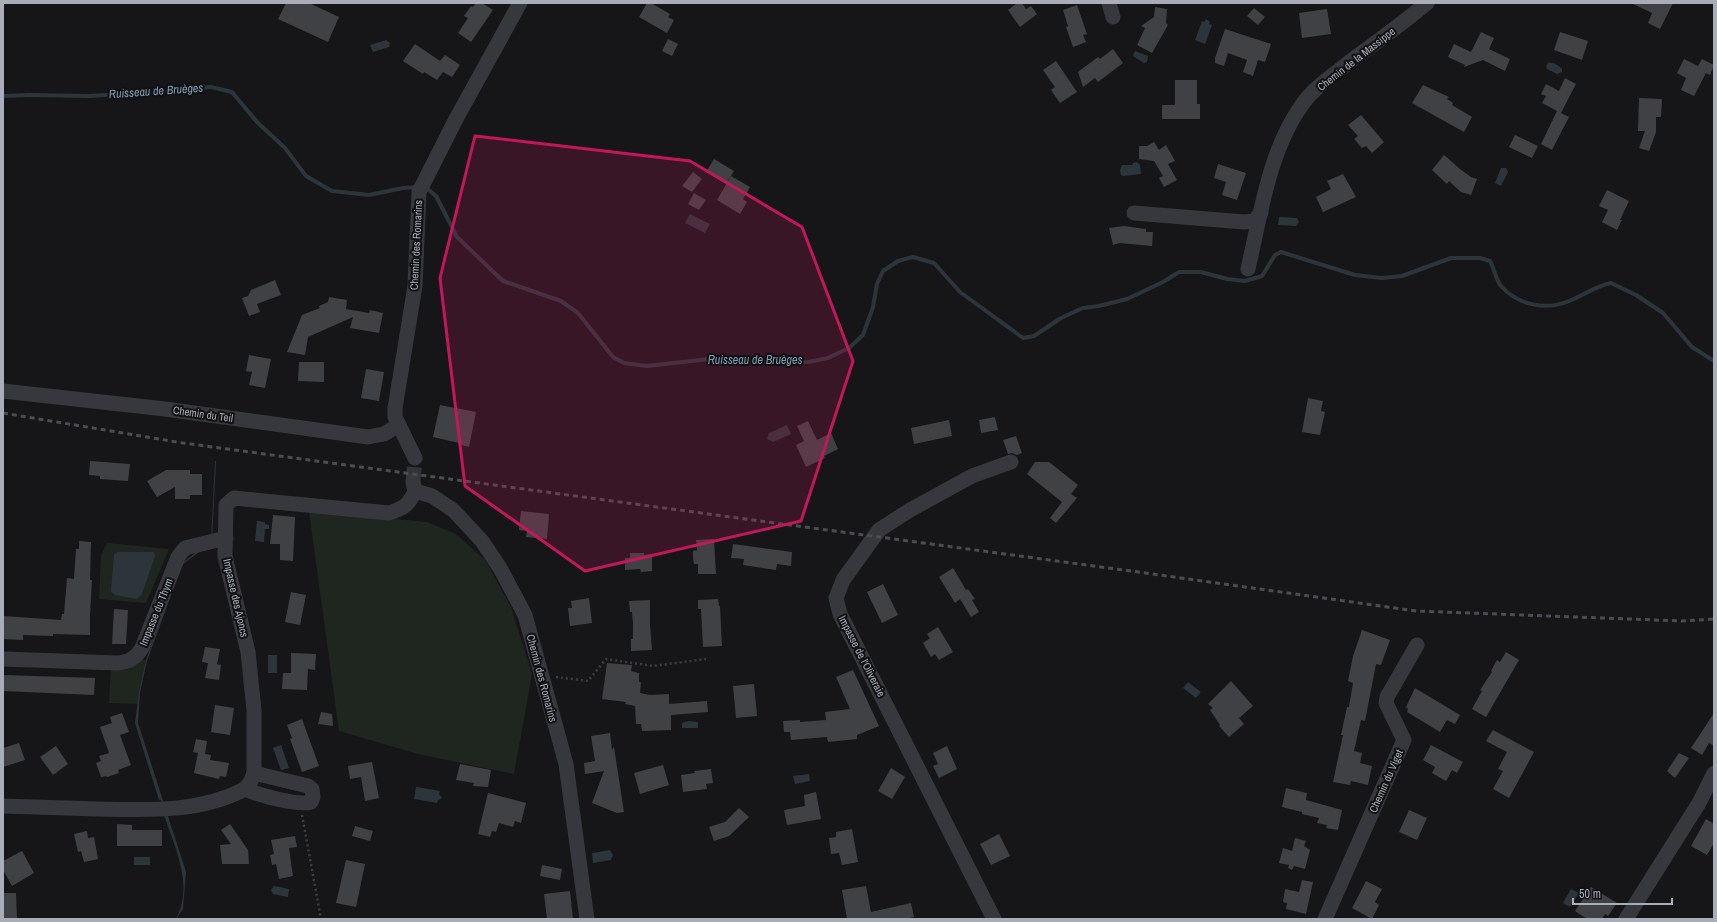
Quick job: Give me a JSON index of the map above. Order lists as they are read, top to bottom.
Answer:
{
  "streets": {
    "street": [
      "Chemin de la Massippe",
      "Chemin des Romarins",
      "Chemin du Teil",
      "Impasse des Ajoncs",
      "Impasse du Thym",
      "Impasse de l'Oliveraie",
      "Chemin du Viget"
    ]
  },
  "crossings": [
    ["Chemin des Romarins", "Chemin du Teil"],
    ["Chemin des Romarins", "Impasse des Ajoncs"],
    ["Impasse des Ajoncs", "Impasse du Thym"]
  ],
  "water": ["Ruisseau de Bruèges"],
  "scale_bar": "50 m"
}
